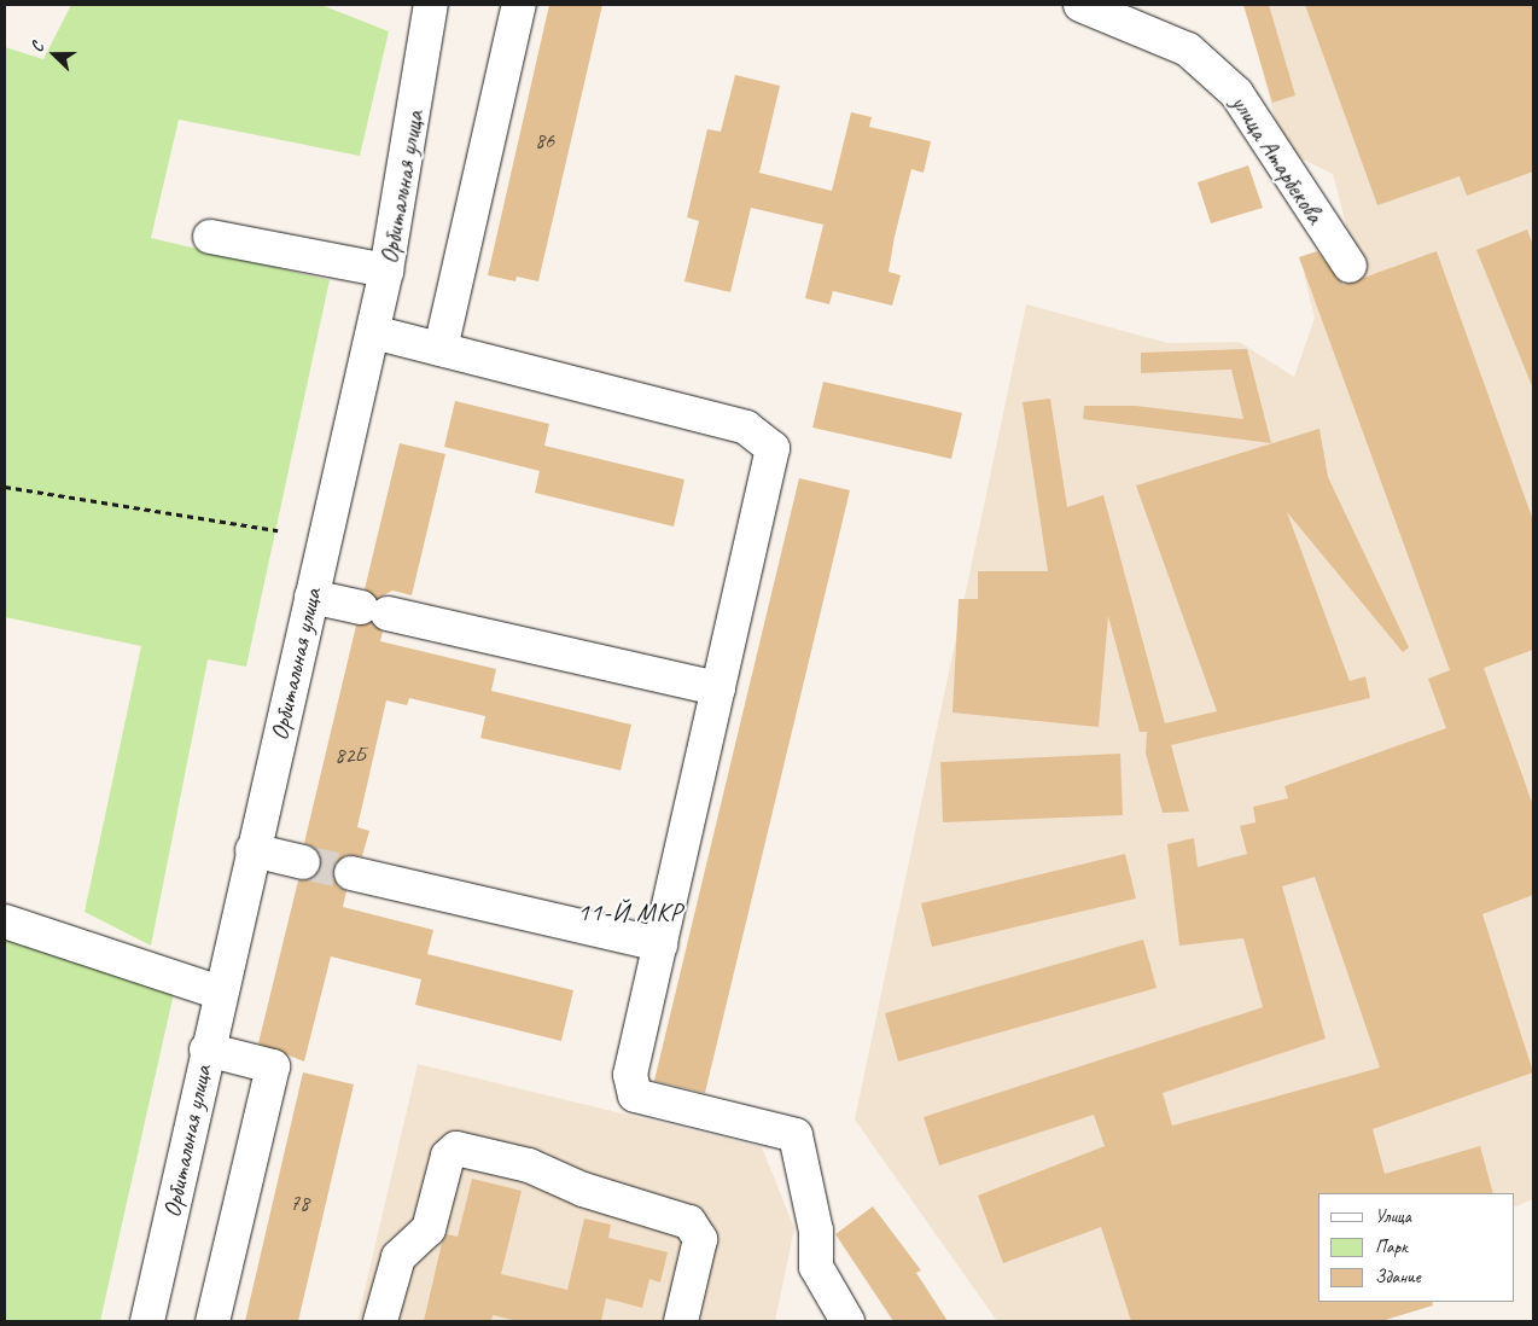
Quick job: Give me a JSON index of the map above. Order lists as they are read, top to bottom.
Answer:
{
  "streets": {
    "street": ["улица Атарбекова", "Орбитальная улица"]
  },
  "districts": ["11-Й МКР"],
  "house_numbers": ["86", "82Б", "78"],
  "legend": ["Улица", "Парк", "Здание"],
  "north": "left"
}
